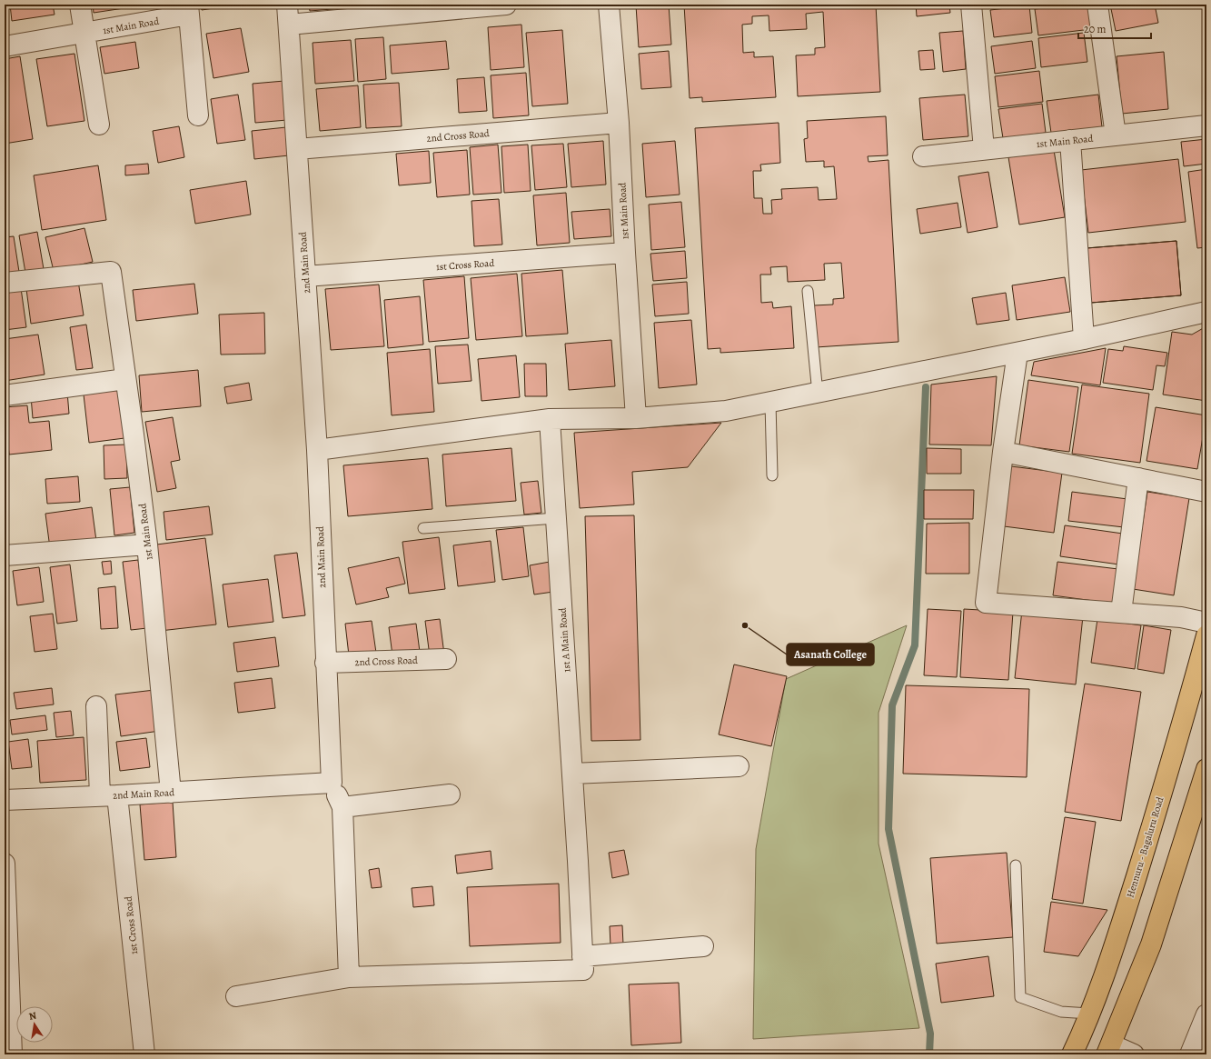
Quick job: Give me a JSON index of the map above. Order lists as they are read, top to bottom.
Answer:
{
  "streets": {
    "main road": ["Hennuru - Bagaluru Road"],
    "street": [
      "1st Main Road",
      "2nd Cross Road",
      "2nd Main Road",
      "1st Cross Road",
      "1st A Main Road"
    ]
  },
  "crossings": [
    ["1st Main Road", "2nd Cross Road"],
    ["1st Main Road", "2nd Main Road"],
    ["1st Main Road", "1st Cross Road"],
    ["2nd Cross Road", "2nd Main Road"],
    ["2nd Main Road", "1st Cross Road"]
  ],
  "places": ["Asanath College"],
  "scale_bar": "20 m",
  "north": "top"
}
